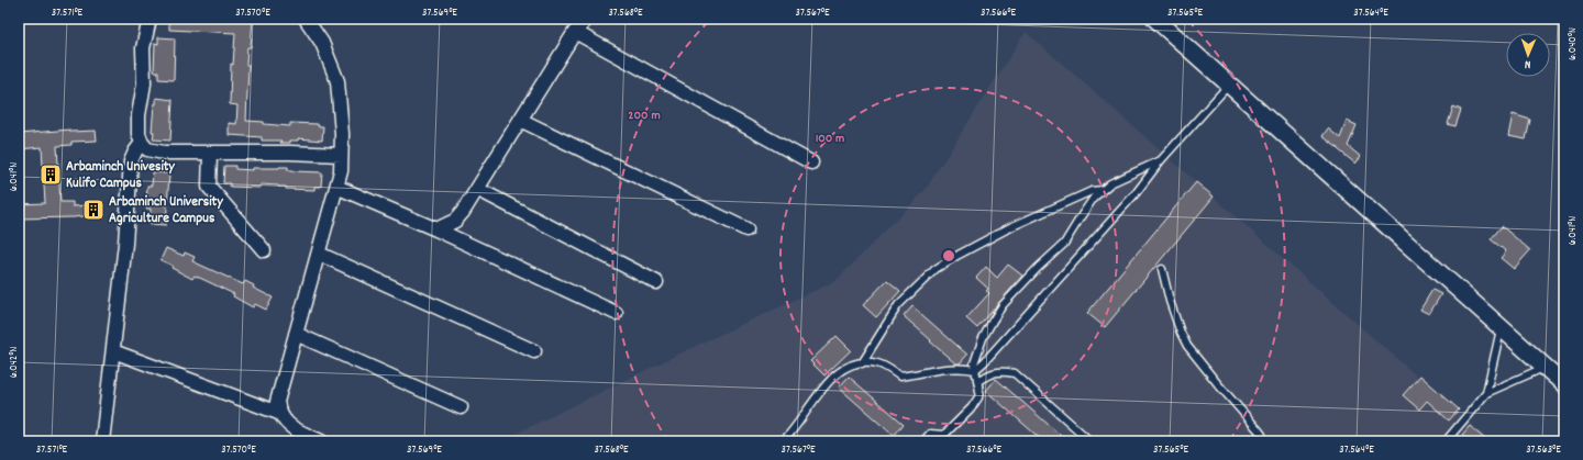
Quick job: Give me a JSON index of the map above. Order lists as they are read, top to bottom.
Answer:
{
  "places": {
    "building": ["Arbaminch Univesity Kulifo Campus", "Arbaminch University Agriculture Campus"]
  },
  "north": "bottom",
  "coordinates": [
    "37.571°E",
    "37.570°E",
    "37.569°E",
    "37.568°E",
    "37.567°E",
    "37.566°E",
    "37.565°E",
    "37.564°E",
    "6.040°N",
    "6.041°N",
    "6.042°N",
    "37.563°E"
  ],
  "rings": ["200 m", "100 m"]
}
